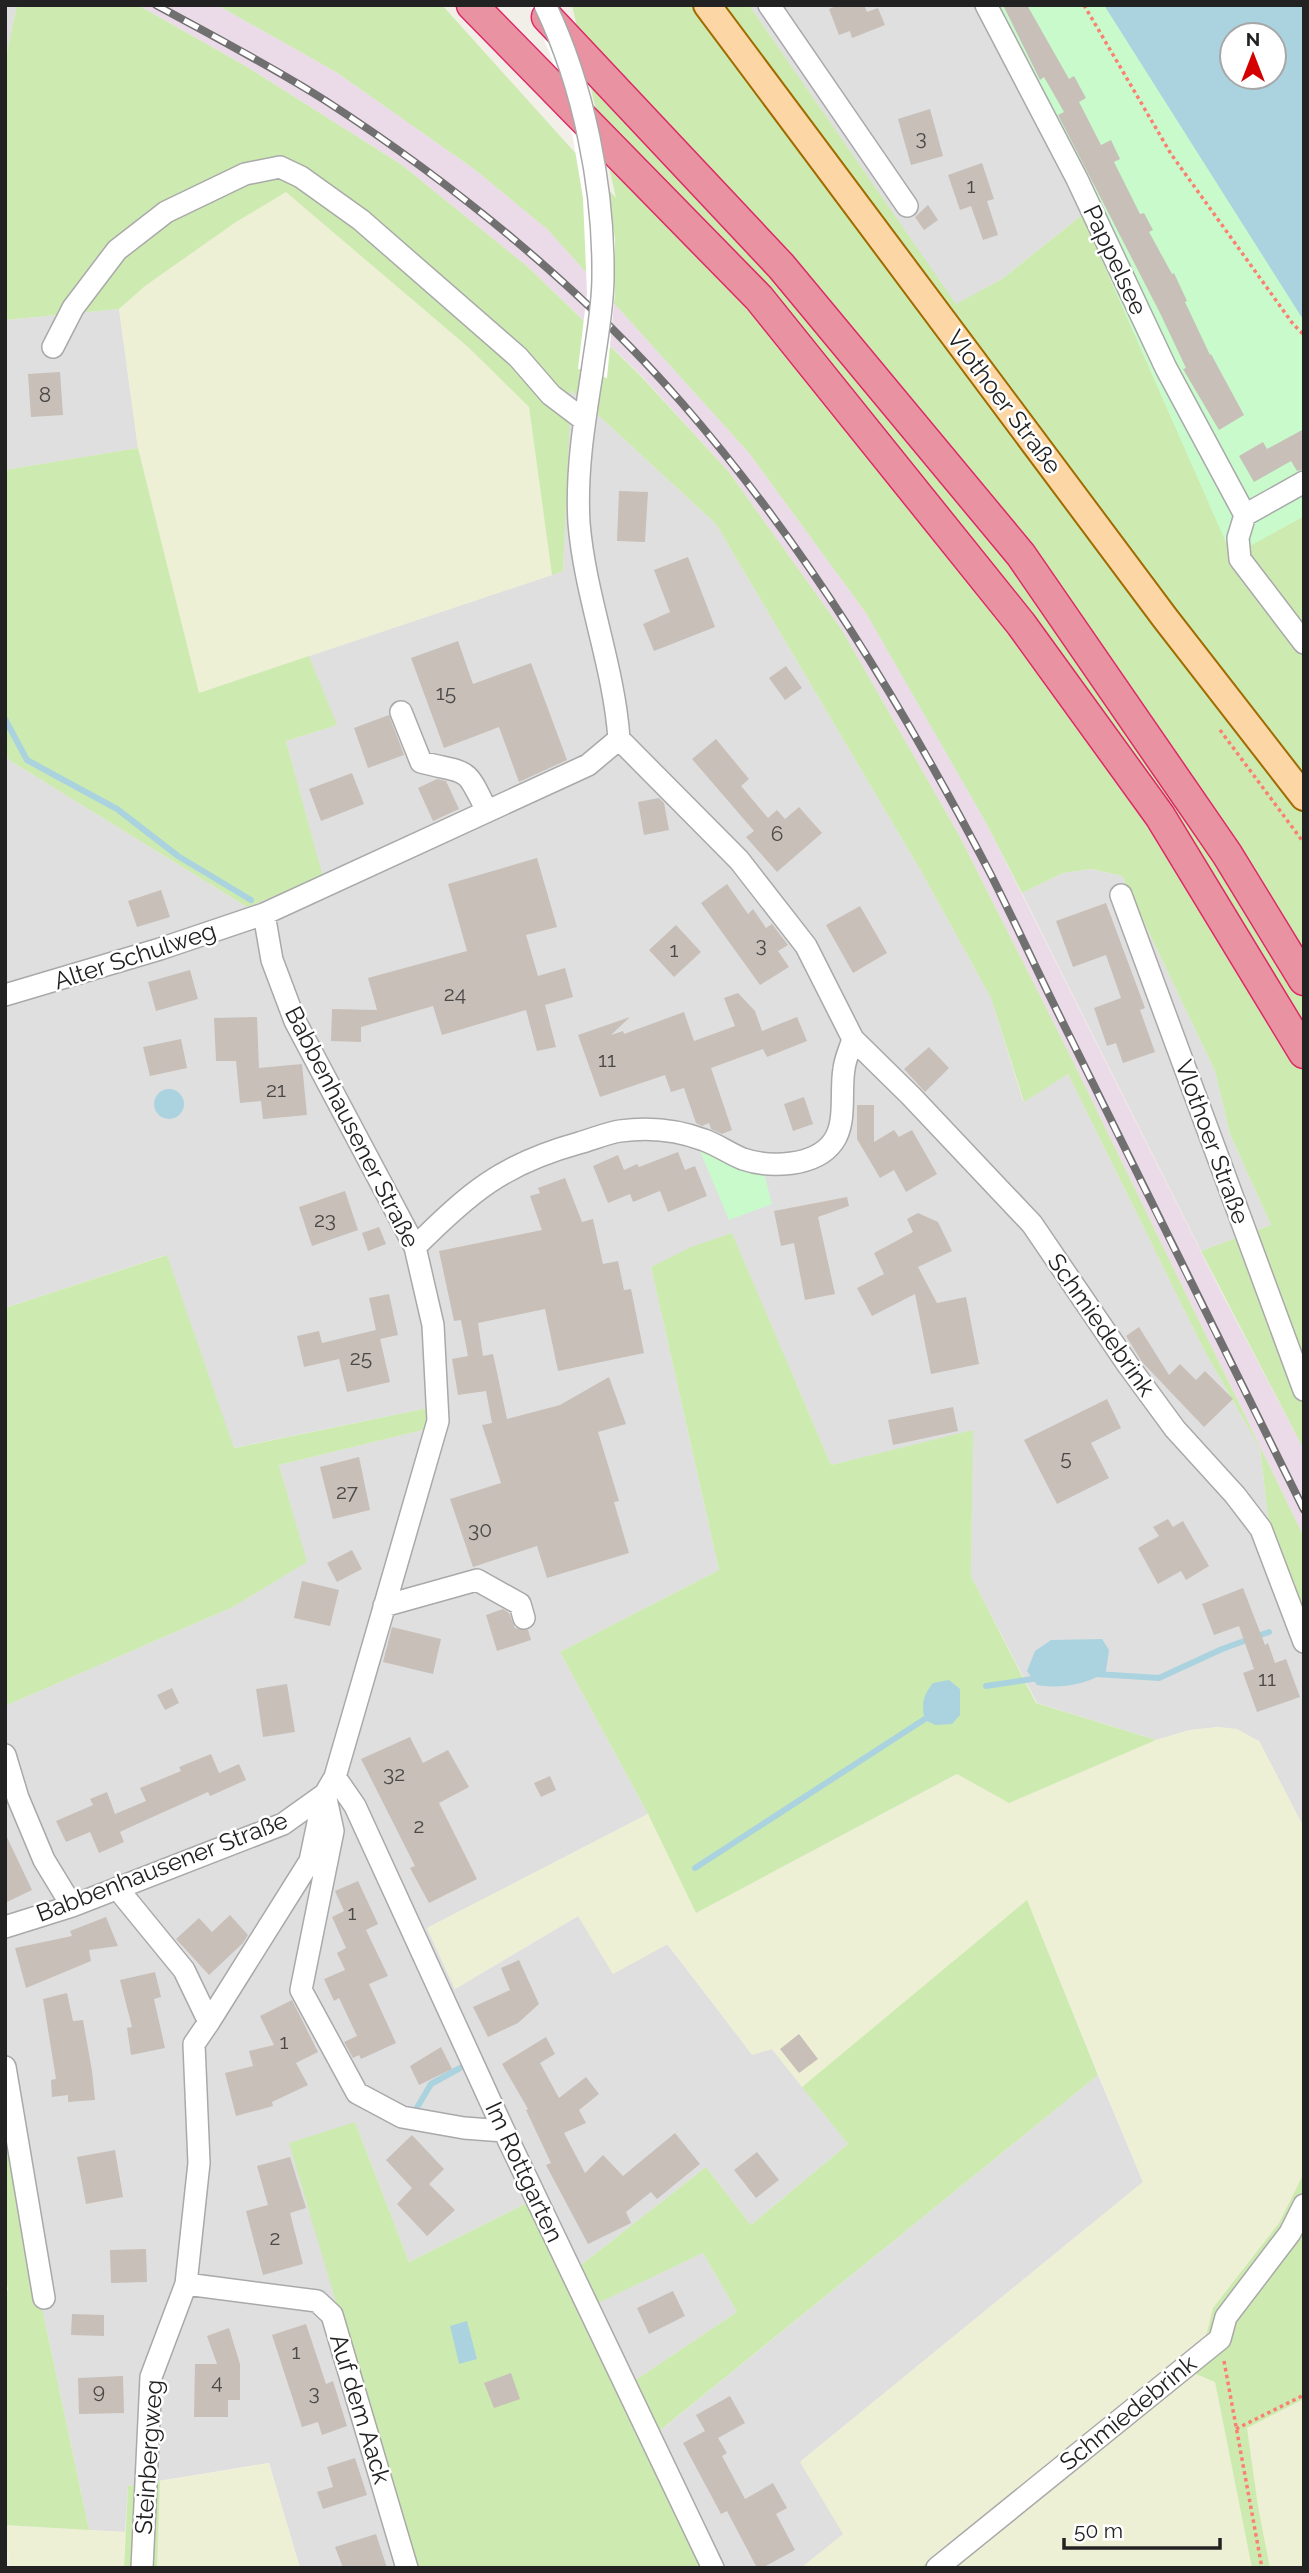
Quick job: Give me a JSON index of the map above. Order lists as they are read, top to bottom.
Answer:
{
  "streets": {
    "main road": ["Vlothoer Straße"],
    "street": [
      "Pappelsee",
      "Alter Schulweg",
      "Babbenhausener Straße",
      "Schmiedebrink",
      "Im Rottgarten",
      "Auf dem Aack",
      "Steinbergweg"
    ]
  },
  "crossings": [
    ["Alter Schulweg", "Babbenhausener Straße"],
    ["Babbenhausener Straße", "Im Rottgarten"],
    ["Babbenhausener Straße", "Steinbergweg"],
    ["Im Rottgarten", "Steinbergweg"],
    ["Auf dem Aack", "Steinbergweg"]
  ],
  "house_numbers": [
    "3",
    "1",
    "8",
    "15",
    "6",
    "3",
    "1",
    "24",
    "11",
    "21",
    "23",
    "25",
    "5",
    "27",
    "30",
    "11",
    "32",
    "2",
    "1",
    "1",
    "2",
    "1",
    "4",
    "9",
    "3"
  ],
  "scale_bar": "50 m",
  "north": "top"
}
